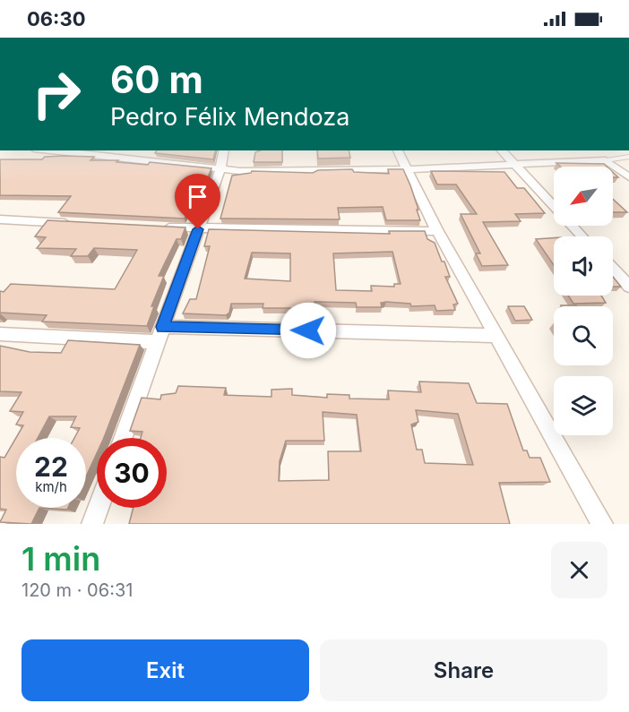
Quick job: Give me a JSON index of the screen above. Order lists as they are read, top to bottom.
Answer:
{
  "north": "bottom left",
  "page": {
    "status": "06:30",
    "turn": ["60 m", "Pedro Félix Mendoza"],
    "speed": "22 km/h",
    "limit": "30",
    "heading": ["1 min", "120 m · 06:31"],
    "buttons": ["Exit", "Share"]
  }
}
